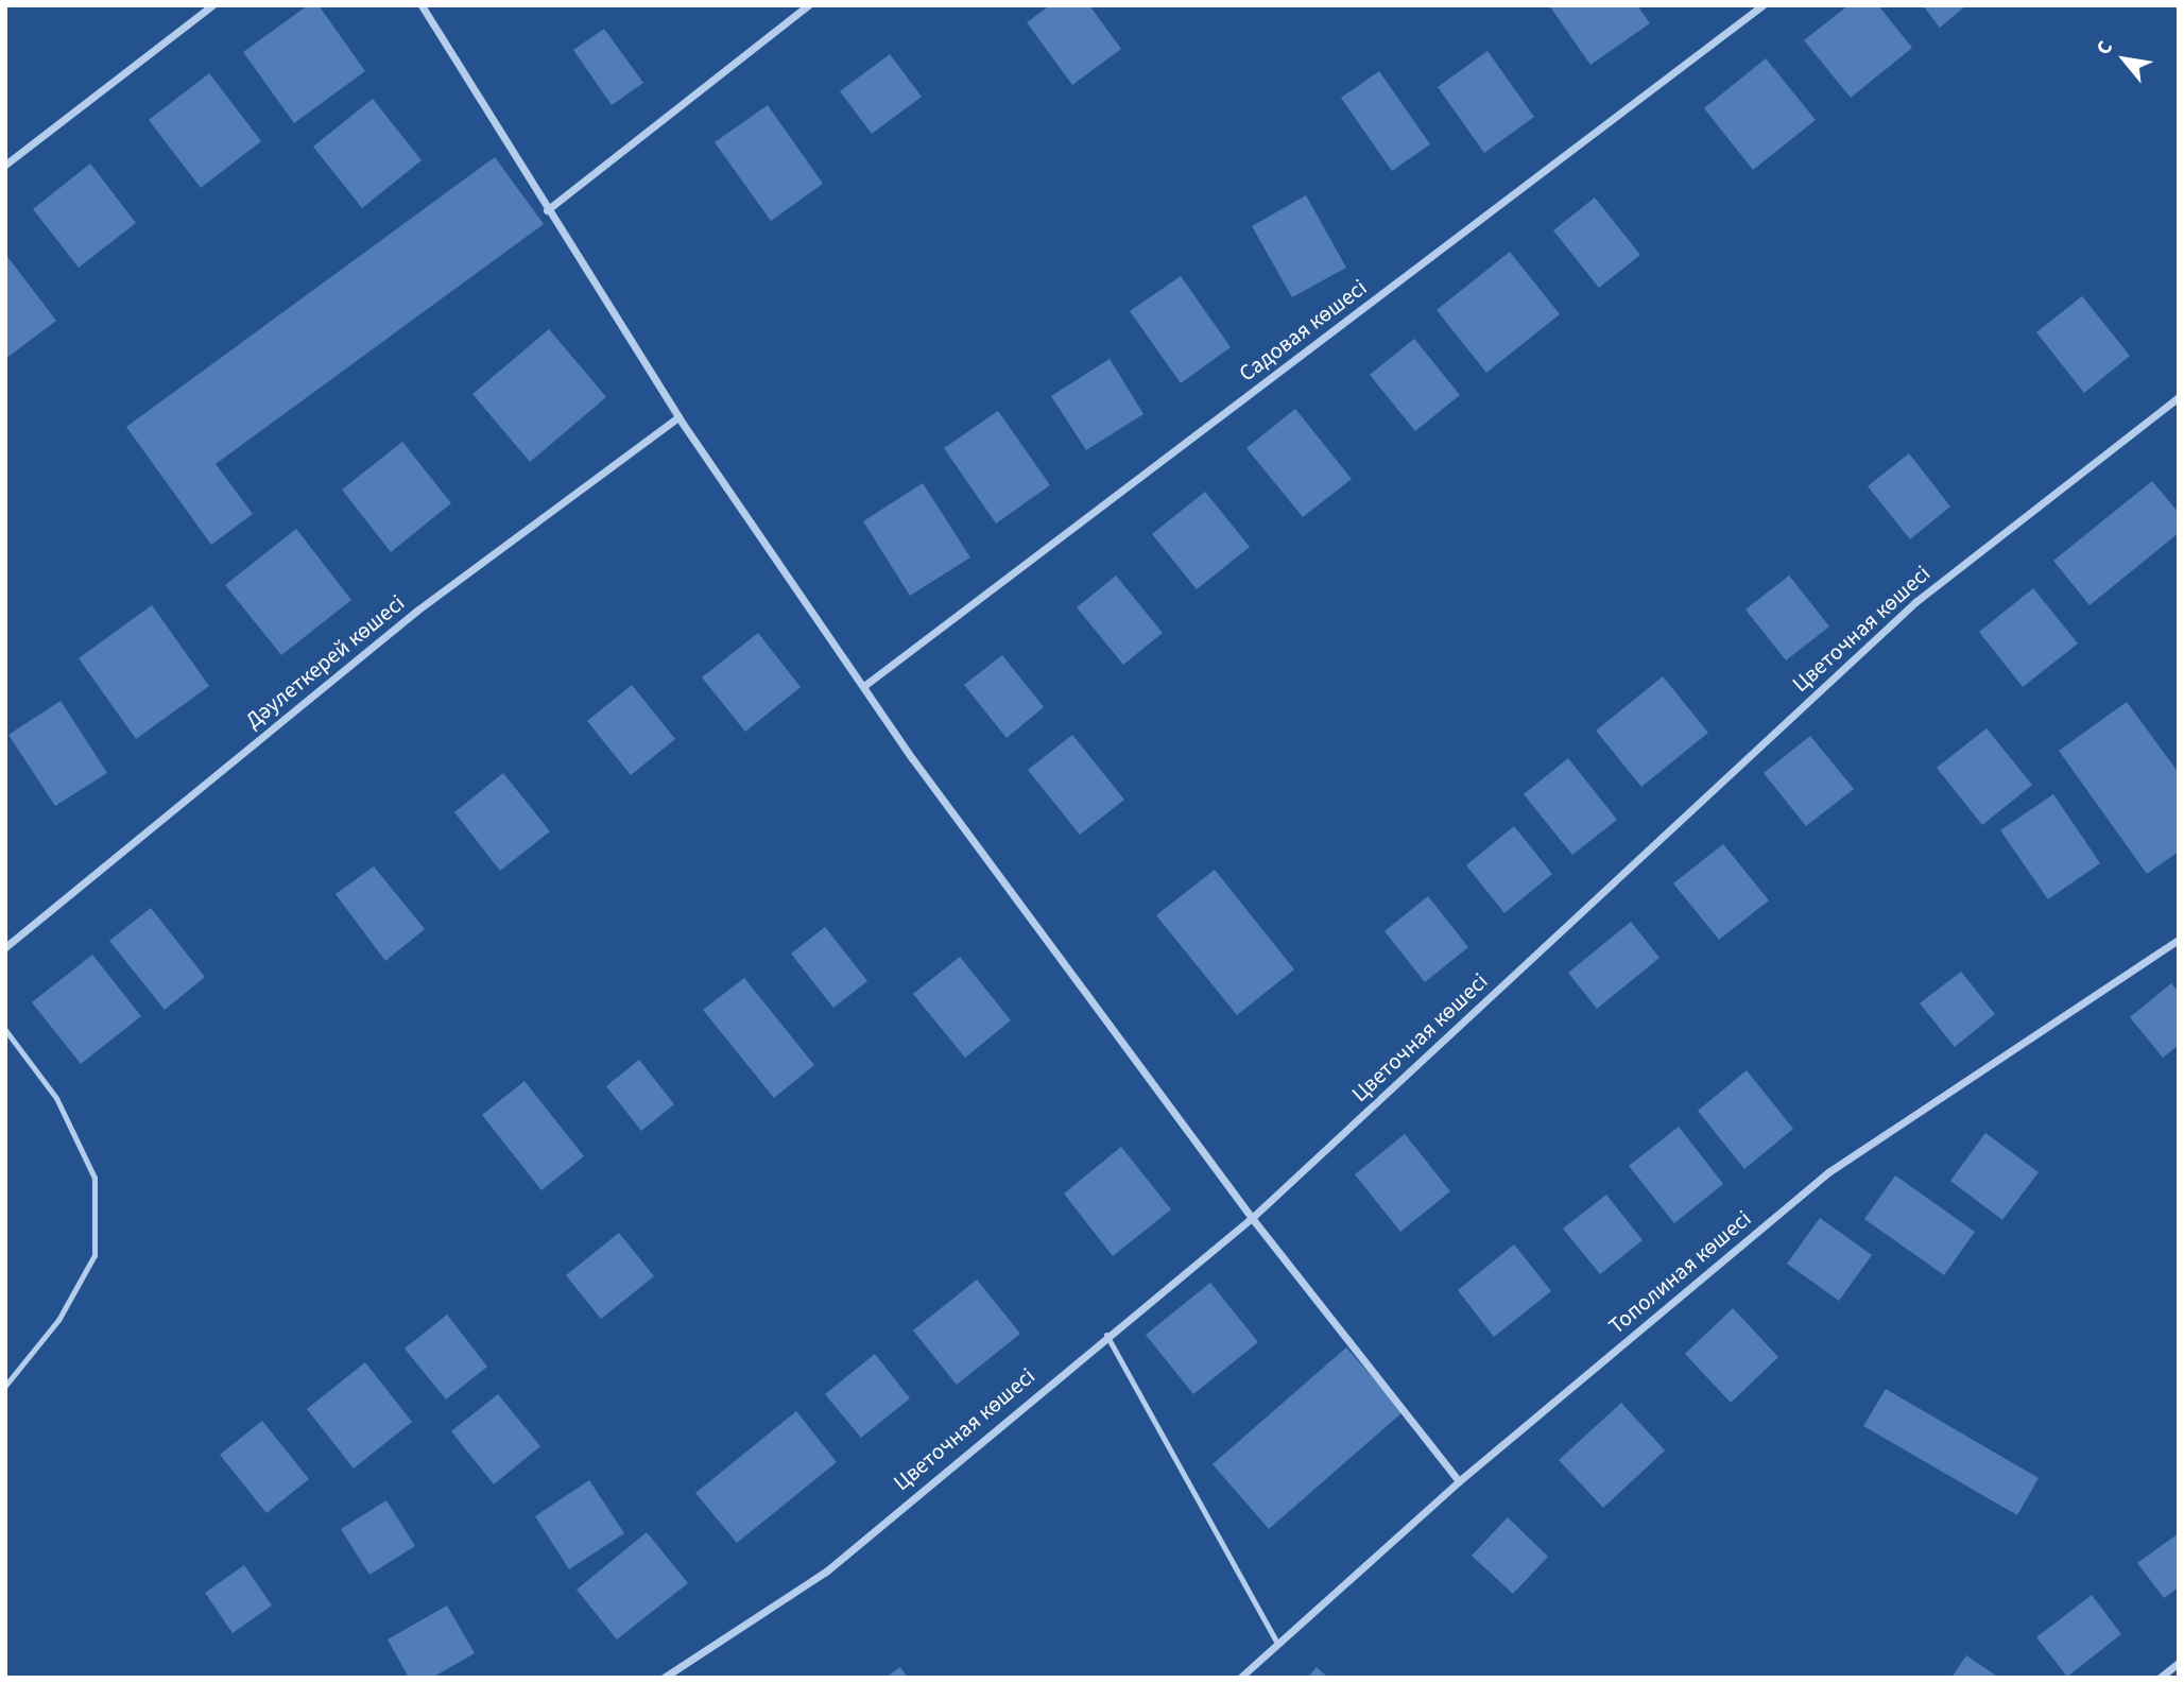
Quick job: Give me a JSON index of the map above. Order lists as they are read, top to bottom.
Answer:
{
  "streets": {
    "street": [
      "Садовая көшесі",
      "Цветочная көшесі",
      "Дәулеткерей көшесі",
      "Тополиная көшесі"
    ]
  },
  "north": "top left"
}
